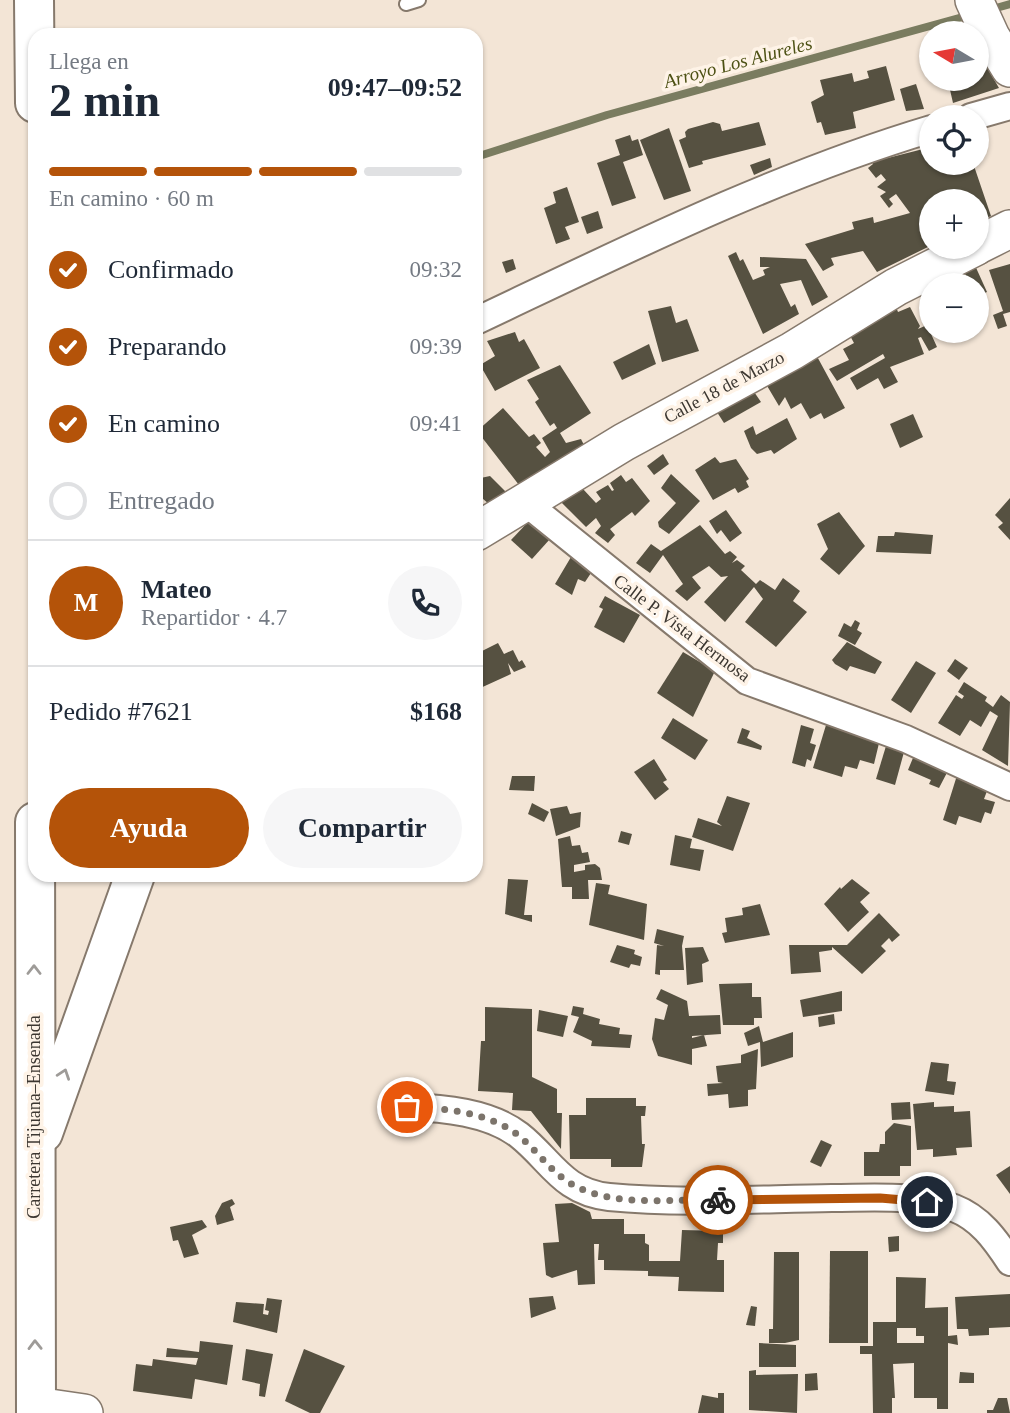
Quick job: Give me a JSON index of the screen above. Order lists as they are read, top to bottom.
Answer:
{
  "streets": {
    "highway": ["Carretera Tijuana–Ensenada"],
    "main road": ["Calle 18 de Marzo"],
    "street": ["Calle P. Vista Hermosa"]
  },
  "crossings": [
    ["Calle 18 de Marzo", "Calle P. Vista Hermosa"]
  ],
  "water": ["Arroyo Los Alureles"],
  "north": "left",
  "page": {
    "map_buttons": ["+", "−"],
    "heading": ["2 min", "Llega en", "09:47–09:52"],
    "panel": [
      "Mateo",
      "Repartidor · 4.7",
      "Pedido #7621",
      "$168"
    ],
    "bar": "En camino · 60 m",
    "list": [
      ["Confirmado", "09:32"],
      ["Preparando", "09:39"],
      ["En camino", "09:41"],
      "Entregado"
    ],
    "round": "M",
    "buttons": ["Ayuda", "Compartir"]
  }
}
